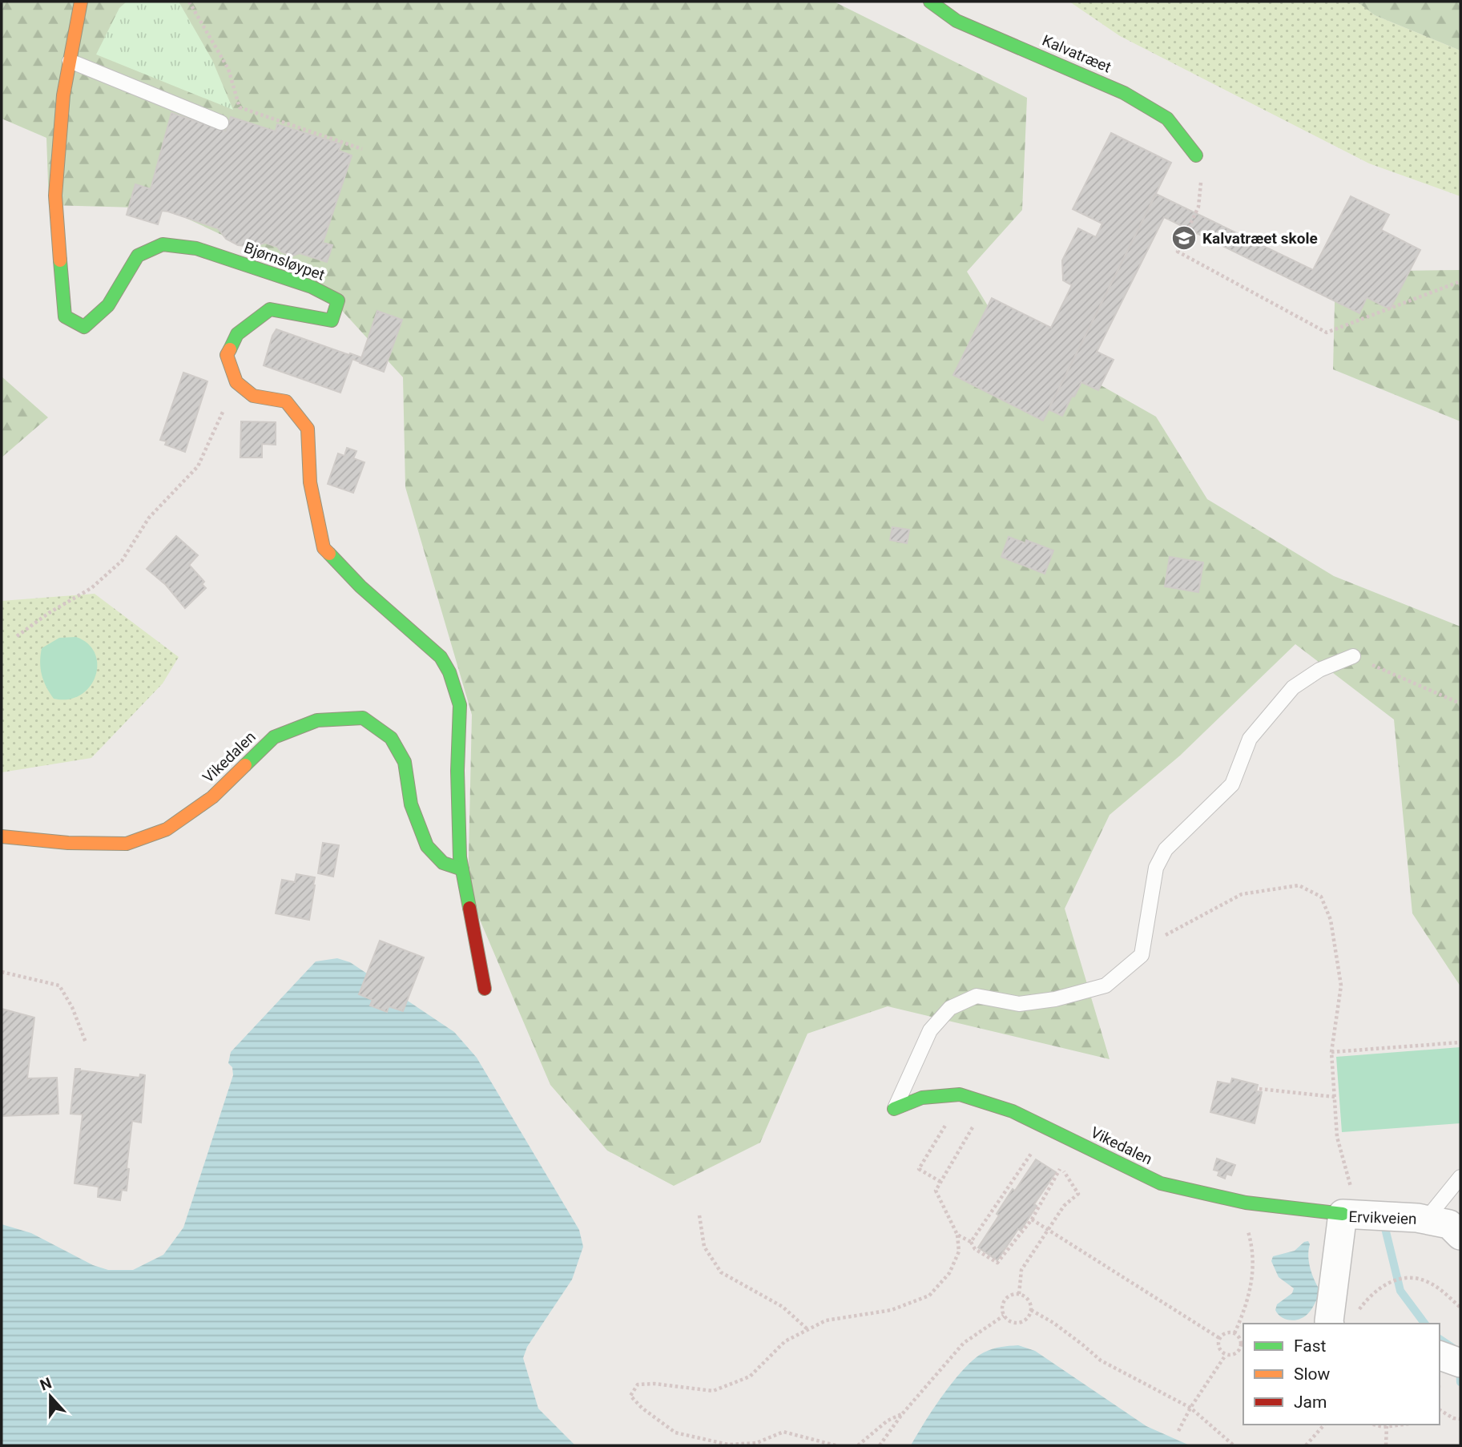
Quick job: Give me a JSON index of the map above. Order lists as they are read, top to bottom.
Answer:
{
  "streets": {
    "street": [
      "Kalvatræet",
      "Bjørnsløypet",
      "Vikedalen",
      "Ervikveien"
    ]
  },
  "crossings": [
    ["Vikedalen", "Ervikveien"]
  ],
  "places": {
    "school or university": ["Kalvatræet skole"]
  },
  "legend": ["Fast", "Slow", "Jam"],
  "north": "top"
}
